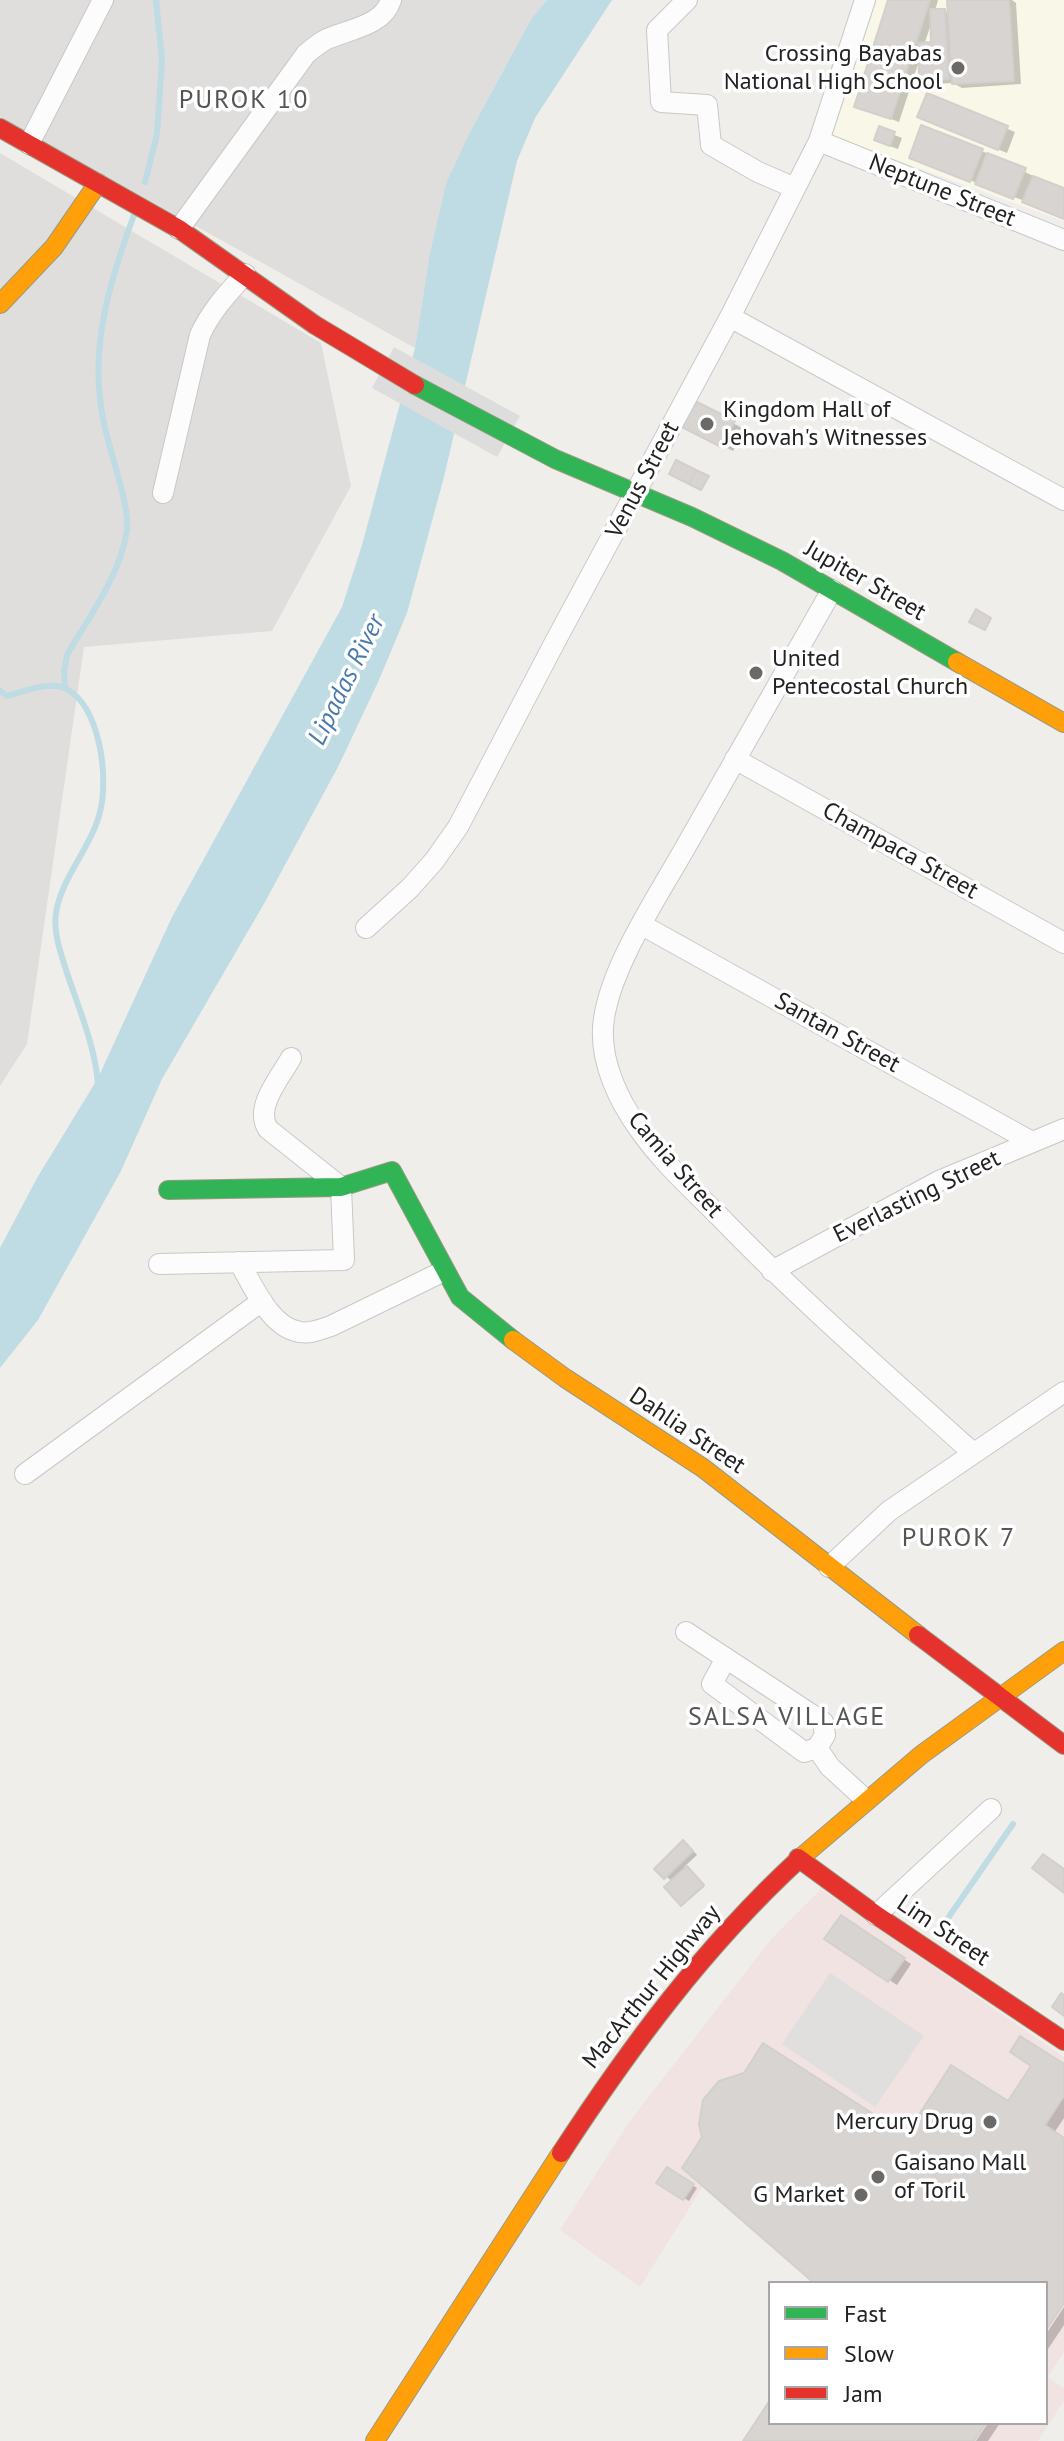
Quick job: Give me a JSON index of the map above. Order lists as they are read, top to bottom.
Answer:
{
  "streets": {
    "main road": [
      "Jupiter Street",
      "Dahlia Street",
      "Lim Street",
      "MacArthur Highway"
    ],
    "street": [
      "Neptune Street",
      "Venus Street",
      "Champaca Street",
      "Santan Street",
      "Camia Street",
      "Everlasting Street"
    ]
  },
  "crossings": [
    ["Neptune Street", "Venus Street"],
    ["Venus Street", "Jupiter Street"],
    ["Jupiter Street", "Camia Street"],
    ["Champaca Street", "Camia Street"],
    ["Santan Street", "Camia Street"],
    ["Santan Street", "Everlasting Street"],
    ["Camia Street", "Everlasting Street"],
    ["Dahlia Street", "MacArthur Highway"],
    ["Lim Street", "MacArthur Highway"]
  ],
  "districts": ["PUROK 10", "PUROK 7", "SALSA VILLAGE"],
  "water": ["Lipadas River"],
  "places": [
    "Crossing Bayabas National High School",
    "Kingdom Hall of Jehovah's Witnesses",
    "United Pentecostal Church",
    "Mercury Drug",
    "Gaisano Mall of Toril",
    "G Market"
  ],
  "legend": ["Fast", "Slow", "Jam"]
}
